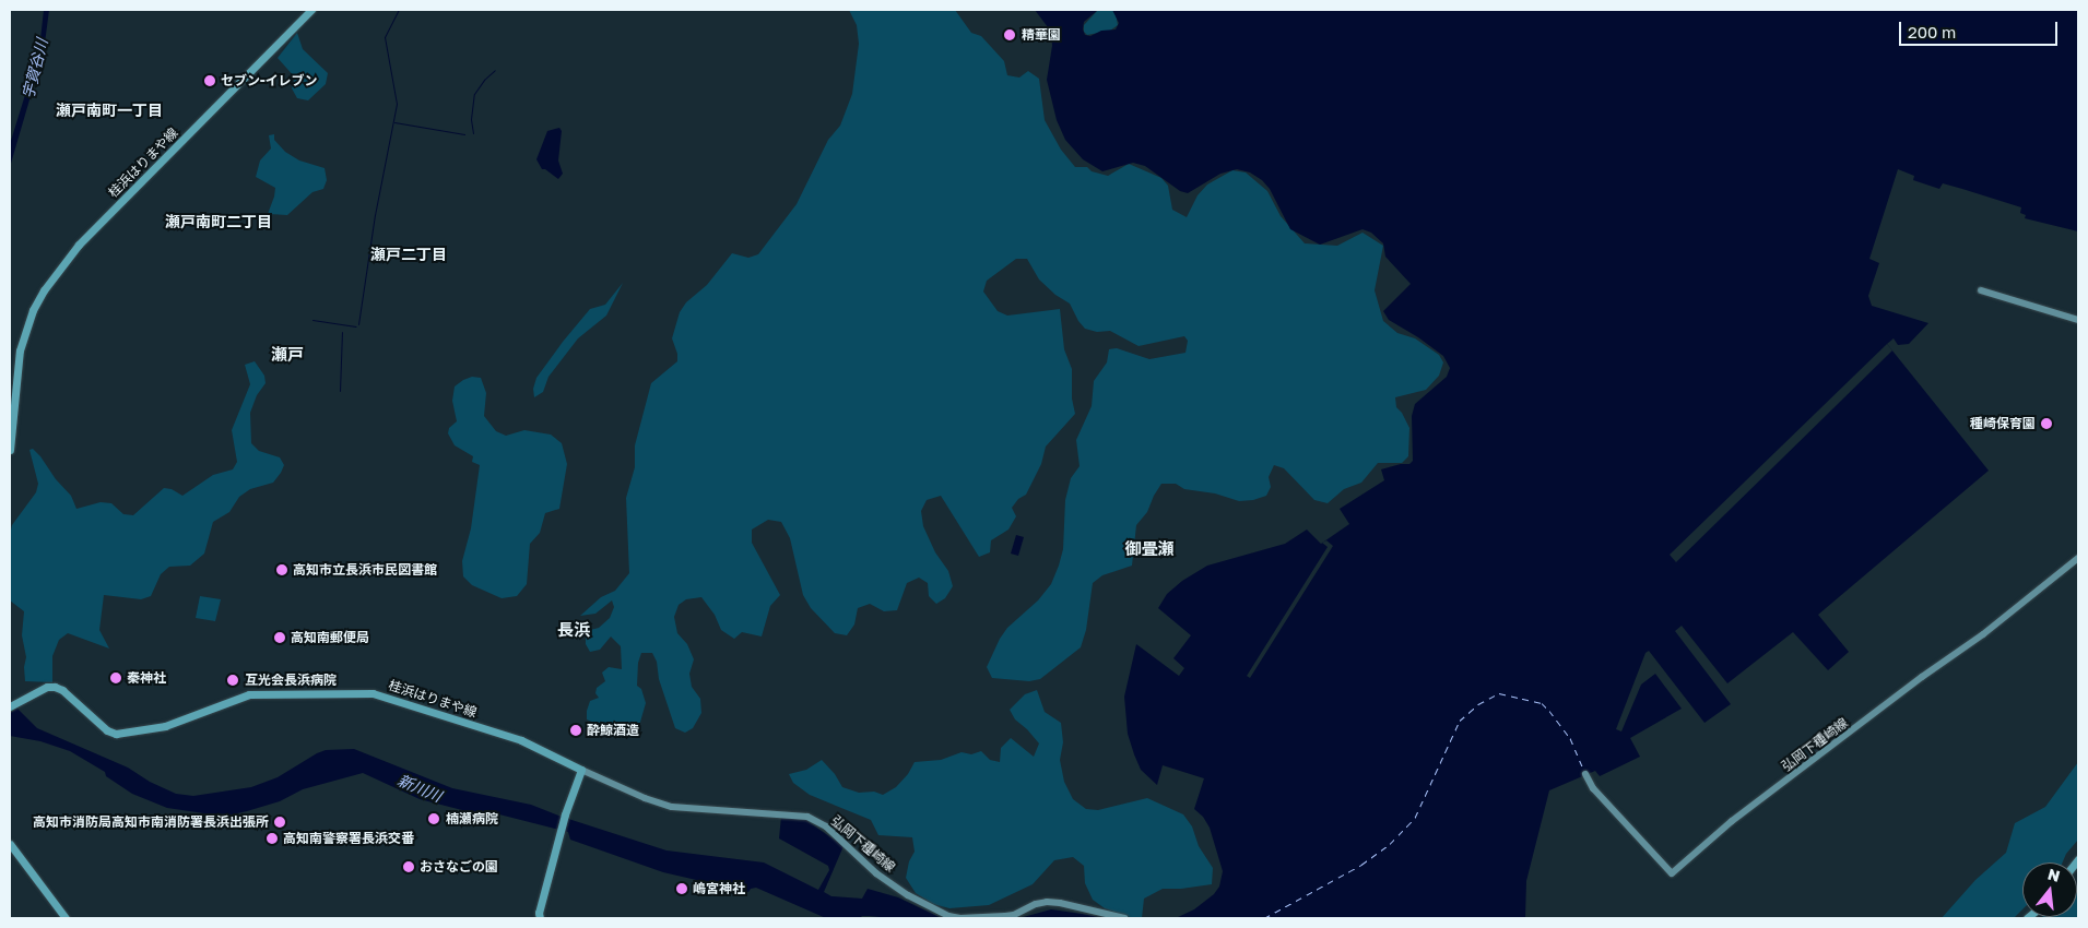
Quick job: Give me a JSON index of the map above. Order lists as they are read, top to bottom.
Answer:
{
  "streets": {
    "main road": ["桂浜はりまや線", "弘岡下種崎線"]
  },
  "crossings": [
    ["桂浜はりまや線", "弘岡下種崎線"]
  ],
  "districts": [
    "瀬戸南町一丁目",
    "瀬戸南町二丁目",
    "瀬戸二丁目",
    "瀬戸",
    "御畳瀬",
    "長浜"
  ],
  "water": ["宇賀谷川", "新川川"],
  "places": [
    "精華園",
    "セブン-イレブン",
    "種崎保育園",
    "高知市立長浜市民図書館",
    "高知南郵便局",
    "秦神社",
    "互光会長浜病院",
    "酔鯨酒造",
    "楠瀬病院",
    "高知市消防局高知市南消防署長浜出張所",
    "高知南警察署長浜交番",
    "おさなごの園",
    "嶋宮神社"
  ],
  "scale_bar": "200 m",
  "north": "top"
}
